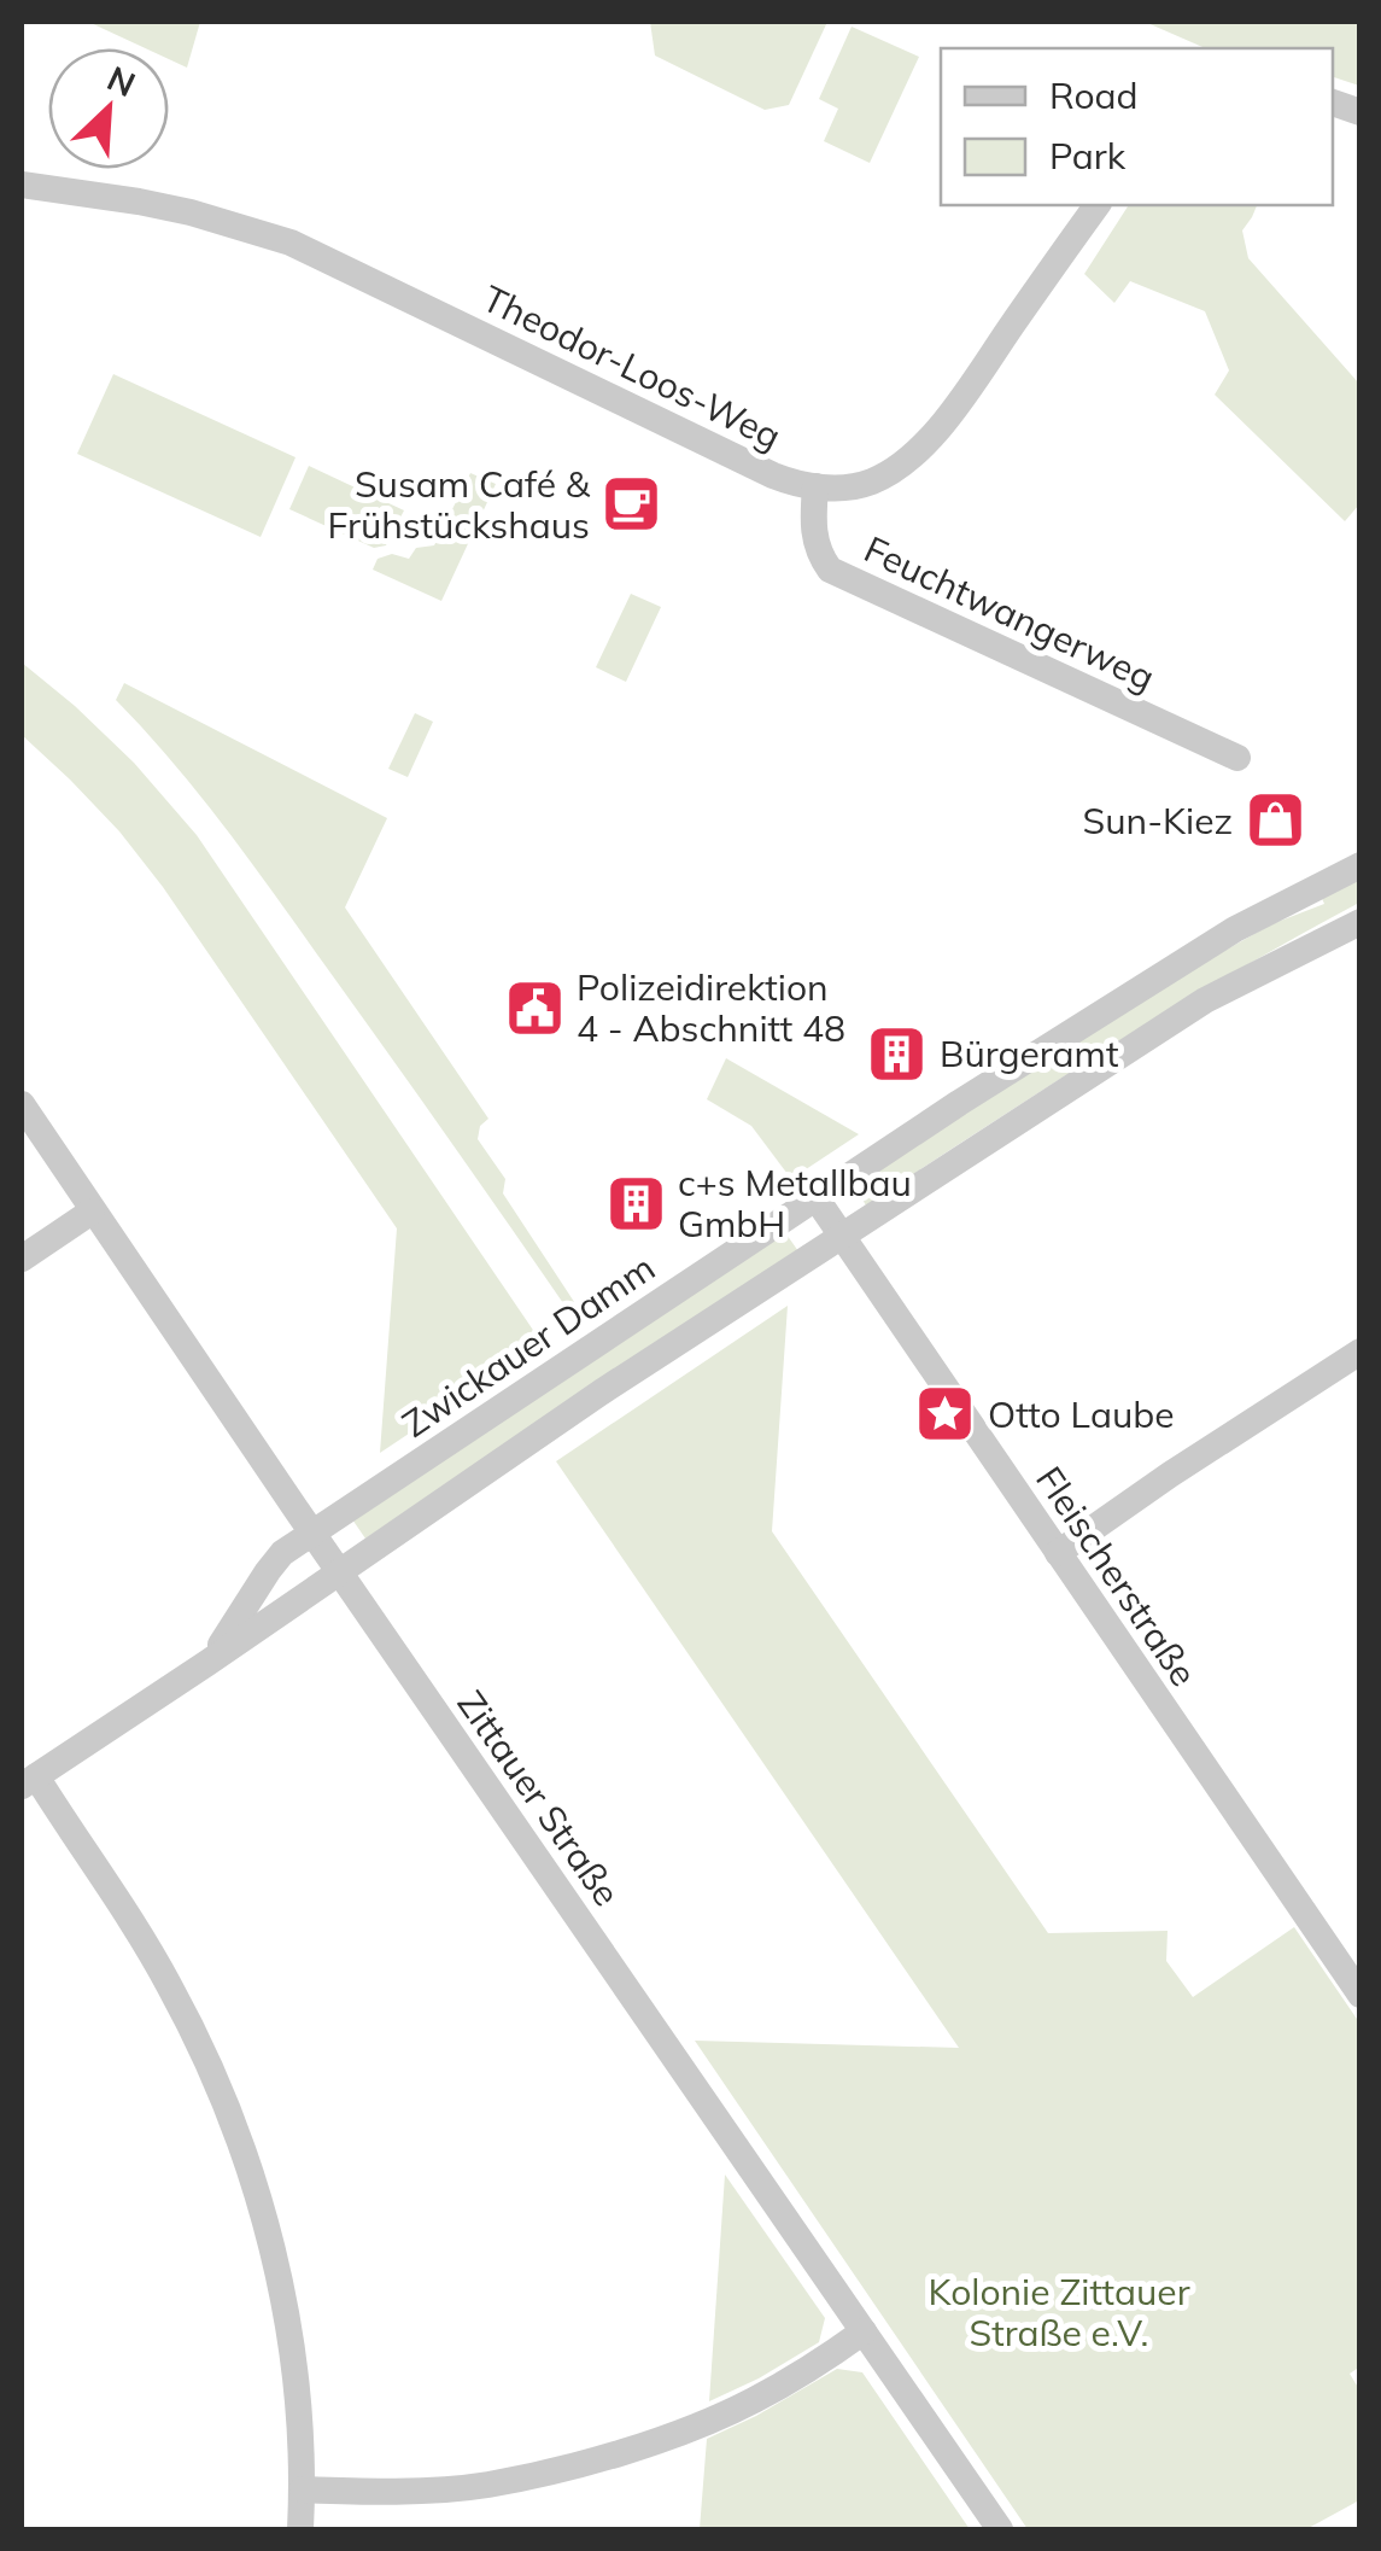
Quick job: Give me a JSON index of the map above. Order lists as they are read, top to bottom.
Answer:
{
  "streets": {
    "street": [
      "Theodor-Loos-Weg",
      "Feuchtwangerweg",
      "Zwickauer Damm",
      "Fleischerstraße",
      "Zittauer Straße"
    ]
  },
  "crossings": [
    ["Theodor-Loos-Weg", "Feuchtwangerweg"],
    ["Zwickauer Damm", "Fleischerstraße"],
    ["Zwickauer Damm", "Zittauer Straße"]
  ],
  "parks": ["Kolonie Zittauer Straße e.V."],
  "places": {
    "cafe": ["Susam Café & Frühstückshaus"],
    "shop": ["Sun-Kiez"],
    "public building": ["Polizeidirektion 4 - Abschnitt 48"],
    "building": ["Bürgeramt", "c+s Metallbau GmbH"],
    "place": ["Otto Laube"]
  },
  "legend": ["Road", "Park"],
  "north": "top right"
}
